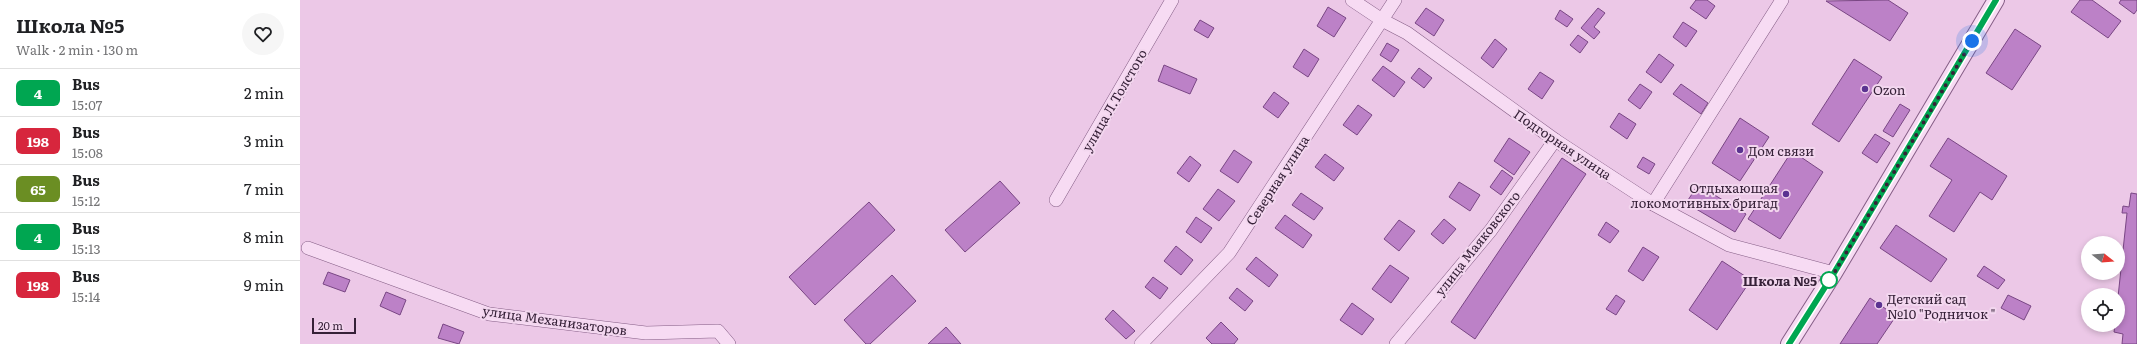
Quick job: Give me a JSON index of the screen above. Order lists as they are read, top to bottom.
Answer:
{
  "streets": {
    "street": [
      "улица Л.Толстого",
      "Подгорная улица",
      "Северная улица",
      "улица Маяковского",
      "улица Механизаторов"
    ]
  },
  "crossings": [
    ["Подгорная улица", "Северная улица"],
    ["Подгорная улица", "улица Маяковского"]
  ],
  "places": [
    "Ozon",
    "Дом связи",
    "Отдыхающая локомотивных бригад",
    "Школа №5",
    "Детский сад №10 \"Родничок \""
  ],
  "lines": ["bus line 4"],
  "scale_bar": "20 m",
  "north": "right",
  "page": {
    "heading": ["Школа №5", "Walk · 2 min · 130 m"],
    "list": [
      {
        "mark": "4",
        "name": "Bus",
        "note": "15:07",
        "value": "2 min"
      },
      {
        "mark": "198",
        "name": "Bus",
        "note": "15:08",
        "value": "3 min"
      },
      {
        "mark": "65",
        "name": "Bus",
        "note": "15:12",
        "value": "7 min"
      },
      {
        "mark": "4",
        "name": "Bus",
        "note": "15:13",
        "value": "8 min"
      },
      {
        "mark": "198",
        "name": "Bus",
        "note": "15:14",
        "value": "9 min"
      }
    ],
    "scale": "20 m"
  }
}
